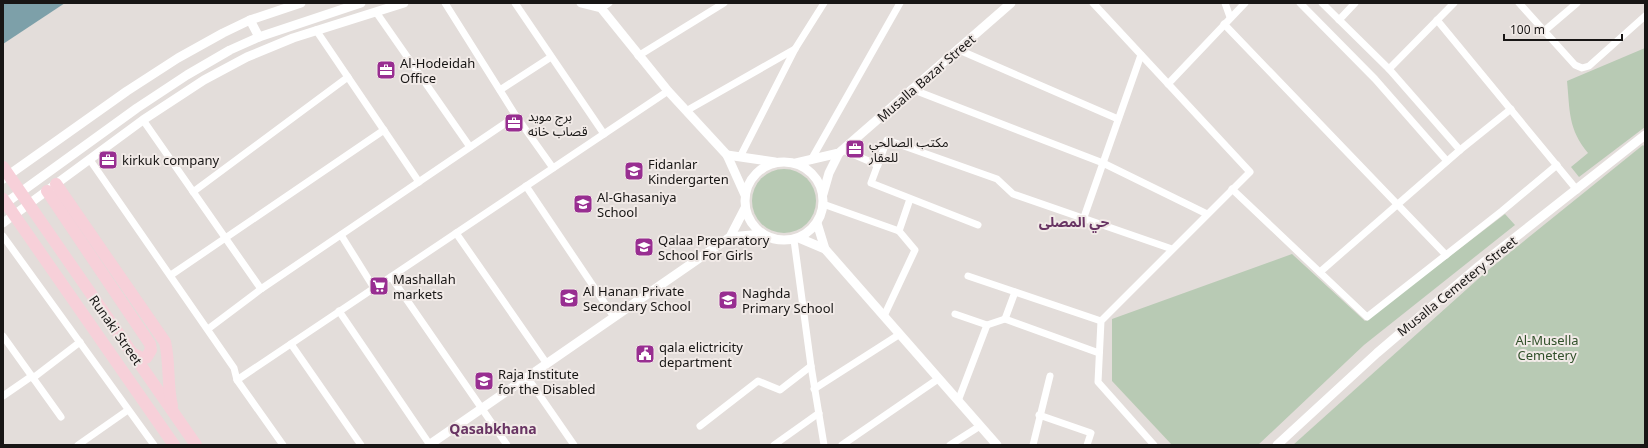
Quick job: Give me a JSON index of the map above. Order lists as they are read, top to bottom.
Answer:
{
  "streets": {
    "main road": ["Runaki Street"],
    "street": ["Musalla Bazar Street", "Musalla Cemetery Street"]
  },
  "districts": ["حي المصلى", "Qasabkhana"],
  "parks": ["Al-Musella Cemetery"],
  "places": {
    "office": [
      "Al-Hodeidah Office",
      "برج مويد قصاب خانه",
      "مكتب الصالحي للعقار",
      "kirkuk company"
    ],
    "school or university": [
      "Fidanlar Kindergarten",
      "Al-Ghasaniya School",
      "Qalaa Preparatory School For Girls",
      "Al Hanan Private Secondary School",
      "Naghda Primary School",
      "Raja Institute for the Disabled"
    ],
    "supermarket": ["Mashallah markets"],
    "public building": ["qala elictricity department"]
  },
  "scale_bar": "100 m"
}
